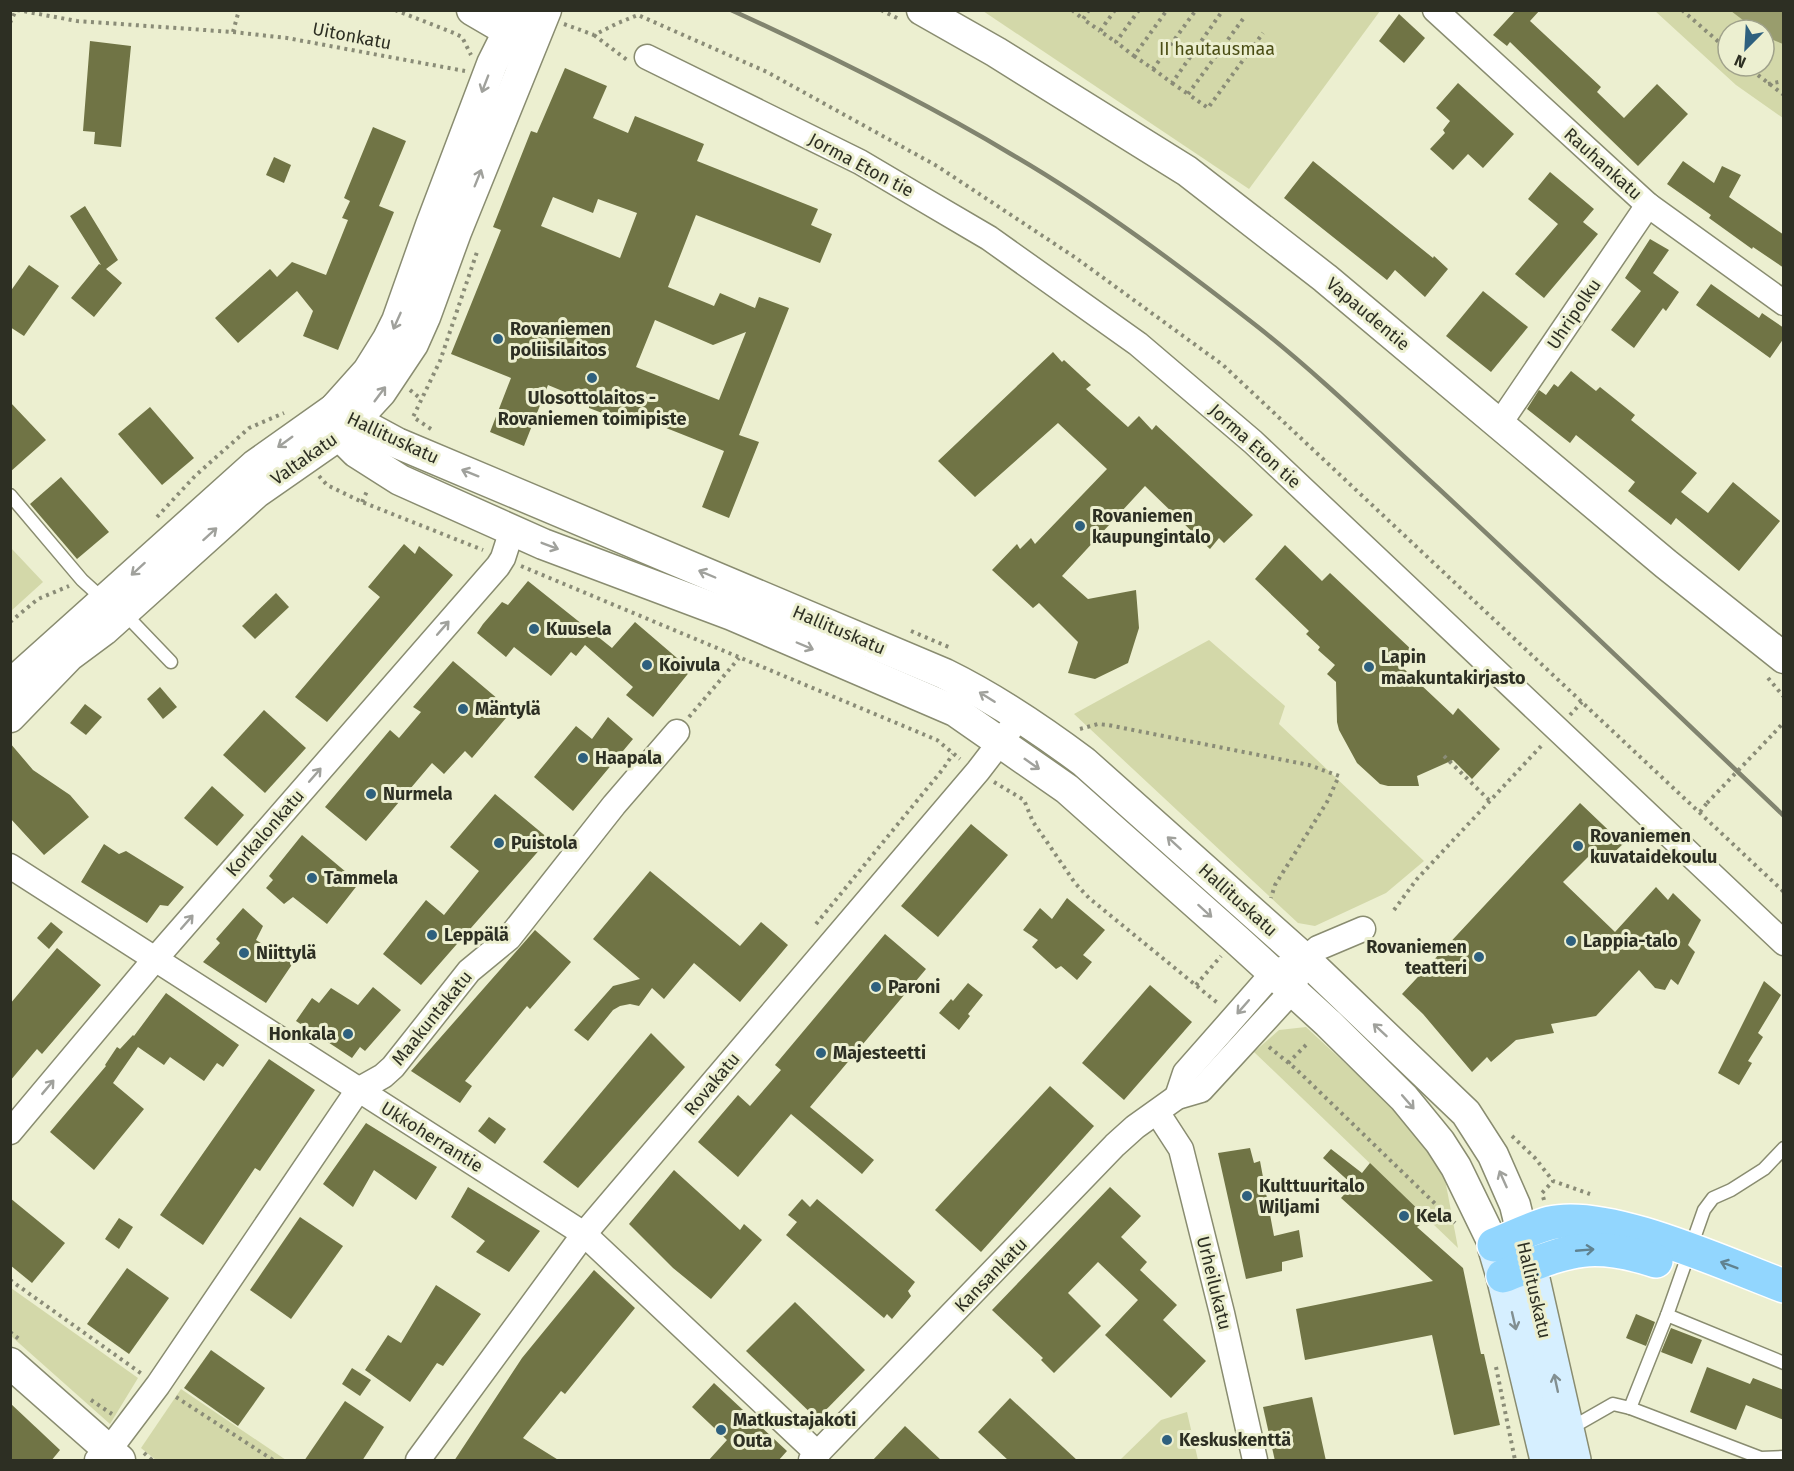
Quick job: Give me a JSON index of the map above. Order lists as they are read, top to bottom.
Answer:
{
  "streets": {
    "main road": ["Hallituskatu"],
    "street": [
      "Rauhankatu",
      "Jorma Eton tie",
      "Vapaudentie",
      "Uhripolku",
      "Valtakatu",
      "Korkalonkatu",
      "Maakuntakatu",
      "Rovakatu",
      "Ukkoherrantie",
      "Kansankatu",
      "Urheilukatu"
    ],
    "path": ["Uitonkatu"]
  },
  "crossings": [
    ["Rauhankatu", "Uhripolku"],
    ["Vapaudentie", "Uhripolku"],
    ["Hallituskatu", "Valtakatu"],
    ["Hallituskatu", "Korkalonkatu"],
    ["Hallituskatu", "Rovakatu"],
    ["Hallituskatu", "Kansankatu"],
    ["Korkalonkatu", "Ukkoherrantie"],
    ["Maakuntakatu", "Ukkoherrantie"],
    ["Rovakatu", "Ukkoherrantie"],
    ["Ukkoherrantie", "Kansankatu"],
    ["Kansankatu", "Urheilukatu"]
  ],
  "one_way": ["Korkalonkatu"],
  "parks": ["II hautausmaa"],
  "places": [
    "Rovaniemen poliisilaitos",
    "Ulosottolaitos - Rovaniemen toimipiste",
    "Rovaniemen kaupungintalo",
    "Kuusela",
    "Koivula",
    "Lapin maakuntakirjasto",
    "Mäntylä",
    "Haapala",
    "Nurmela",
    "Puistola",
    "Rovaniemen kuvataidekoulu",
    "Tammela",
    "Leppälä",
    "Lappia-talo",
    "Niittylä",
    "Rovaniemen teatteri",
    "Paroni",
    "Honkala",
    "Majesteetti",
    "Kulttuuritalo Wiljami",
    "Kela",
    "Matkustajakoti Outa",
    "Keskuskenttä"
  ],
  "north": "bottom left"
}
